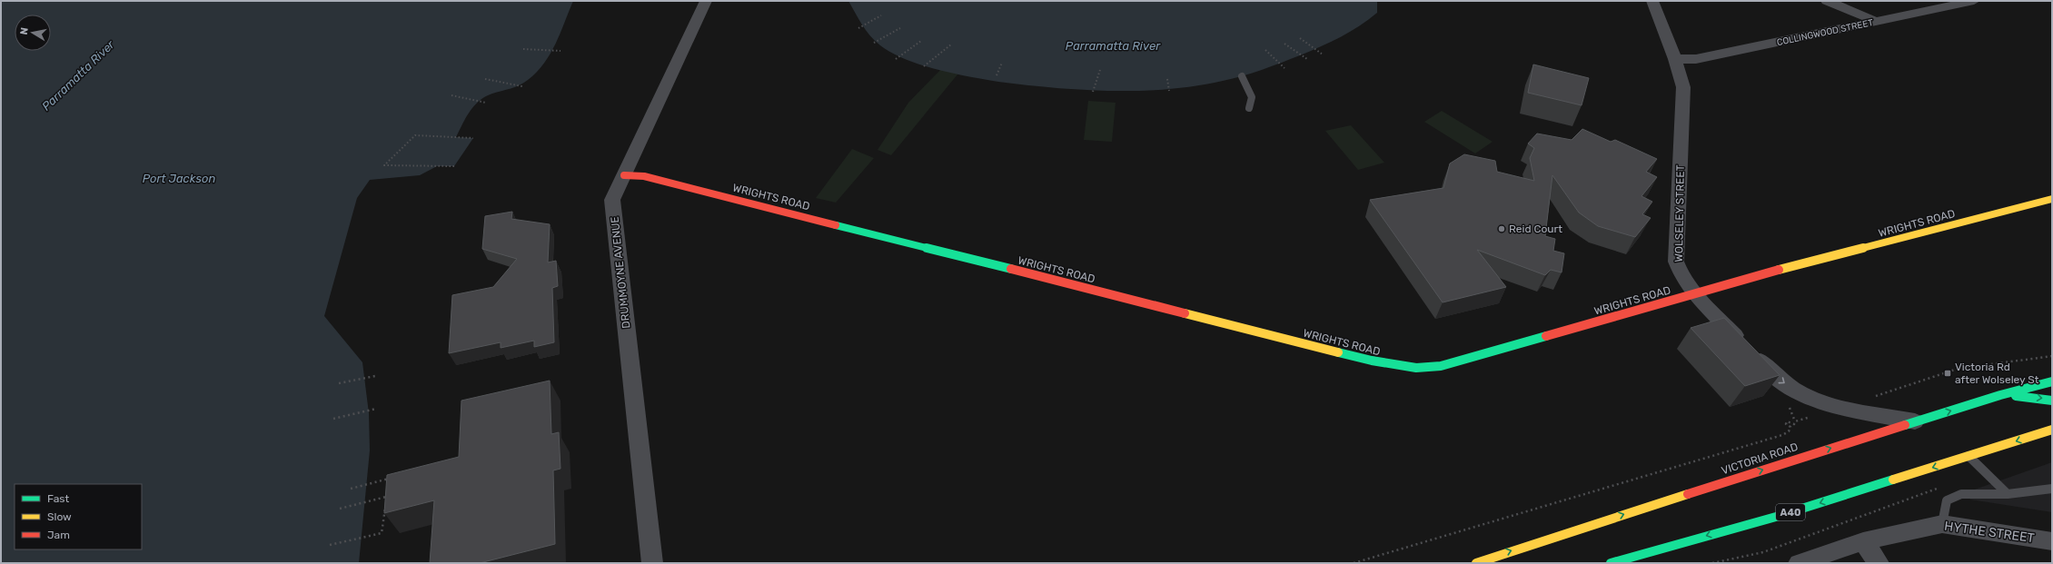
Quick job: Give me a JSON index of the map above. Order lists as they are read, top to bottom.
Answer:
{
  "streets": {
    "main road": ["WRIGHTS ROAD", "VICTORIA ROAD", "A40"],
    "street": [
      "COLLINGWOOD STREET",
      "WOLSELEY STREET",
      "DRUMMOYNE AVENUE",
      "HYTHE STREET"
    ]
  },
  "crossings": [
    ["COLLINGWOOD STREET", "WOLSELEY STREET"],
    ["WRIGHTS ROAD", "WOLSELEY STREET"],
    ["WRIGHTS ROAD", "DRUMMOYNE AVENUE"],
    ["WOLSELEY STREET", "VICTORIA ROAD"]
  ],
  "water": ["Parramatta River", "Port Jackson"],
  "places": {
    "other": ["Reid Court"],
    "transit": ["Victoria Rd after Wolseley St"]
  },
  "legend": ["Fast", "Slow", "Jam"],
  "north": "left"
}
